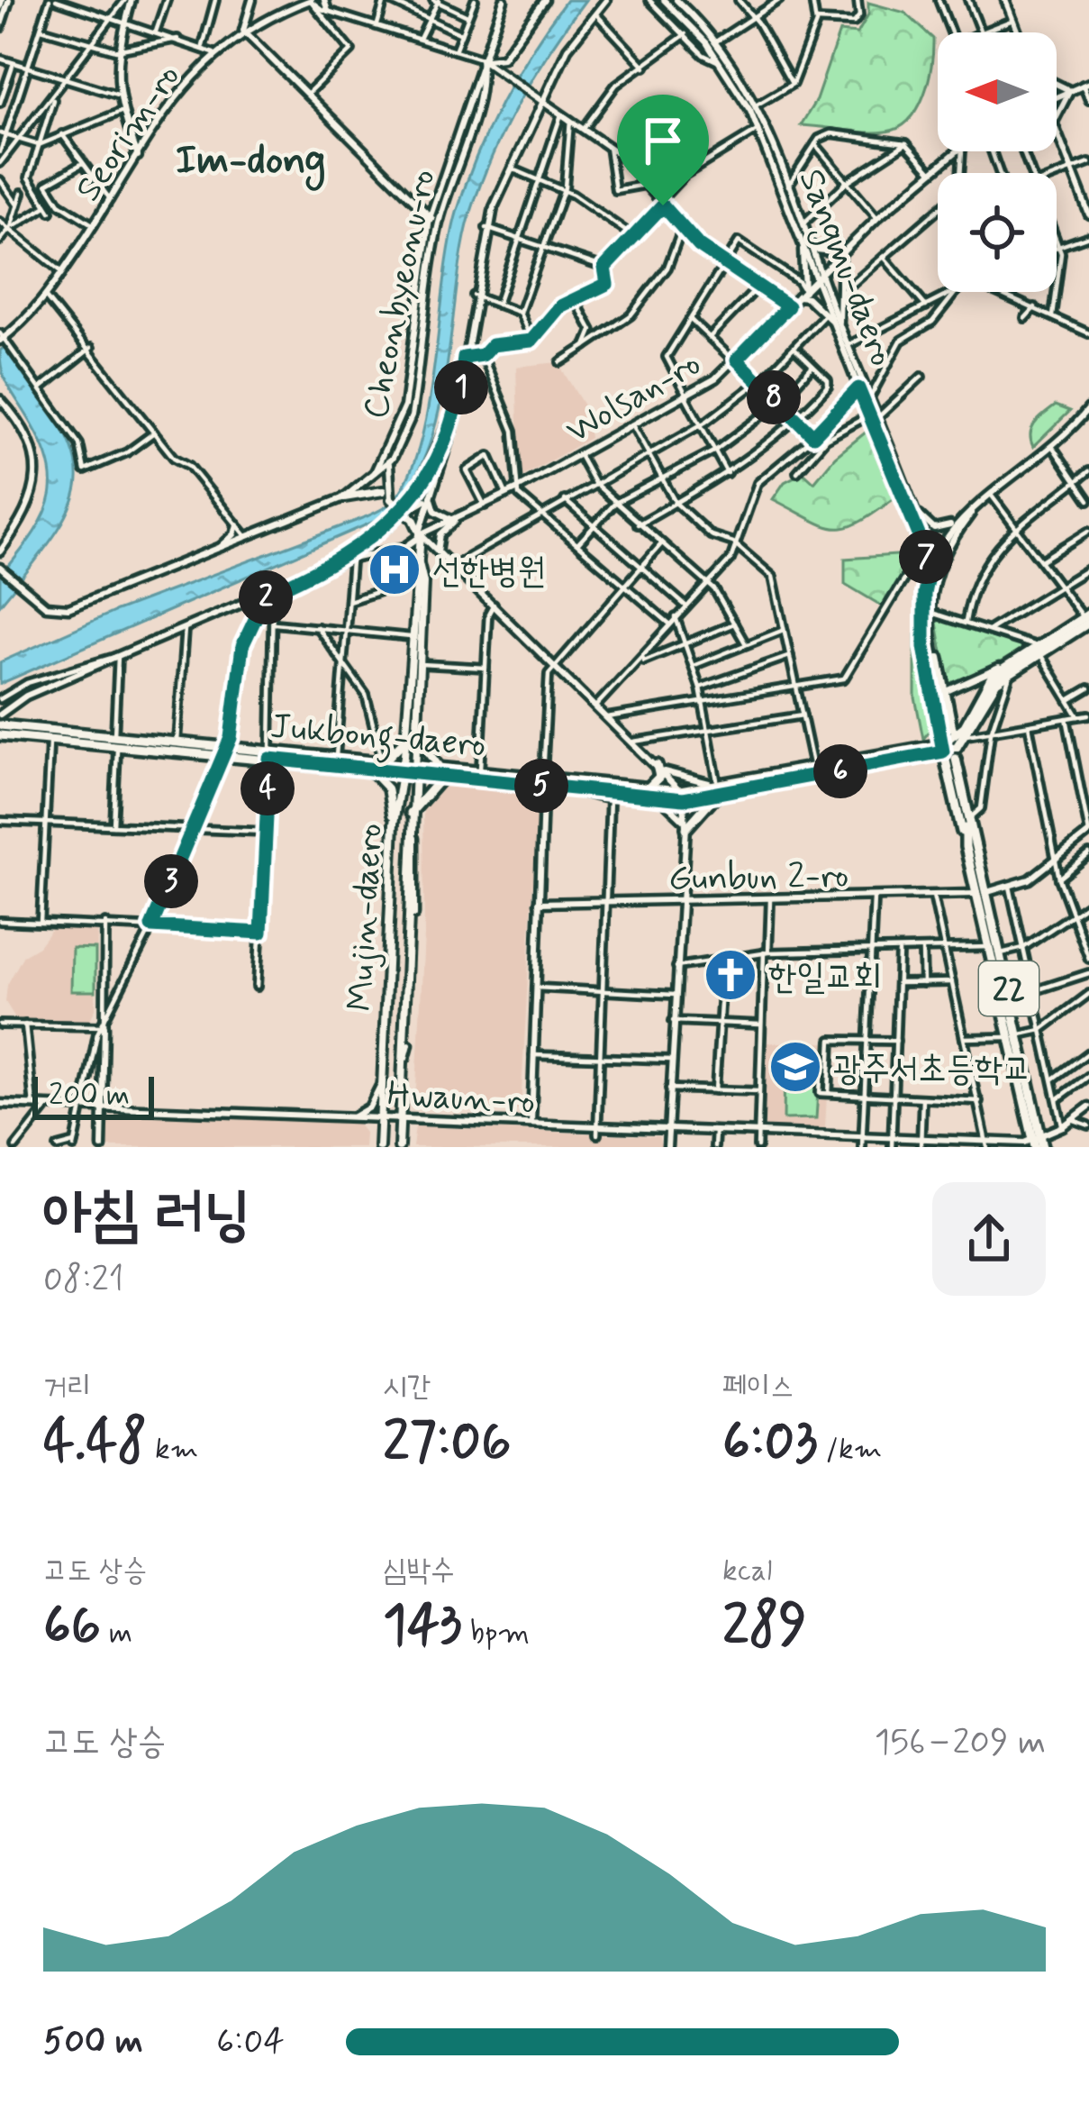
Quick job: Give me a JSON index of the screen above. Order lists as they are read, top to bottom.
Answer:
{
  "streets": {
    "main road": ["Jukbong-daero", "Mujin-daero", "22"],
    "street": [
      "Seorim-ro",
      "Sangmu-daero",
      "Cheonbyeonu-ro",
      "Wolsan-ro",
      "Gunbun 2-ro",
      "Hwaun-ro"
    ]
  },
  "crossings": [
    ["Sangmu-daero", "Wolsan-ro"],
    ["Sangmu-daero", "Jukbong-daero"],
    ["Sangmu-daero", "22"],
    ["Wolsan-ro", "Mujin-daero"],
    ["Jukbong-daero", "Mujin-daero"],
    ["Jukbong-daero", "22"],
    ["Gunbun 2-ro", "22"],
    ["Mujin-daero", "Hwaun-ro"],
    ["22", "Hwaun-ro"]
  ],
  "districts": ["Im-dong"],
  "places": {
    "hospital": ["선한병원"],
    "church": ["한일교회"],
    "school or university": ["광주서초등학교"]
  },
  "scale_bar": "200 m",
  "north": "left",
  "page": {
    "pins": [
      "1",
      "8",
      "7",
      "2",
      "6",
      "5",
      "4",
      "3"
    ],
    "scale": "200 m",
    "heading": ["아침 러닝", "08:21"],
    "stats": [
      ["거리", "4.48 km"],
      ["시간", "27:06"],
      ["페이스", "6:03 /km"],
      ["고도 상승", "66 m"],
      ["심박수", "143 bpm"],
      ["kcal", "289"]
    ],
    "chart": ["고도 상승", "156–209 m"],
    "list": [
      {
        "name": "500 m",
        "note": "6:04"
      }
    ]
  }
}
